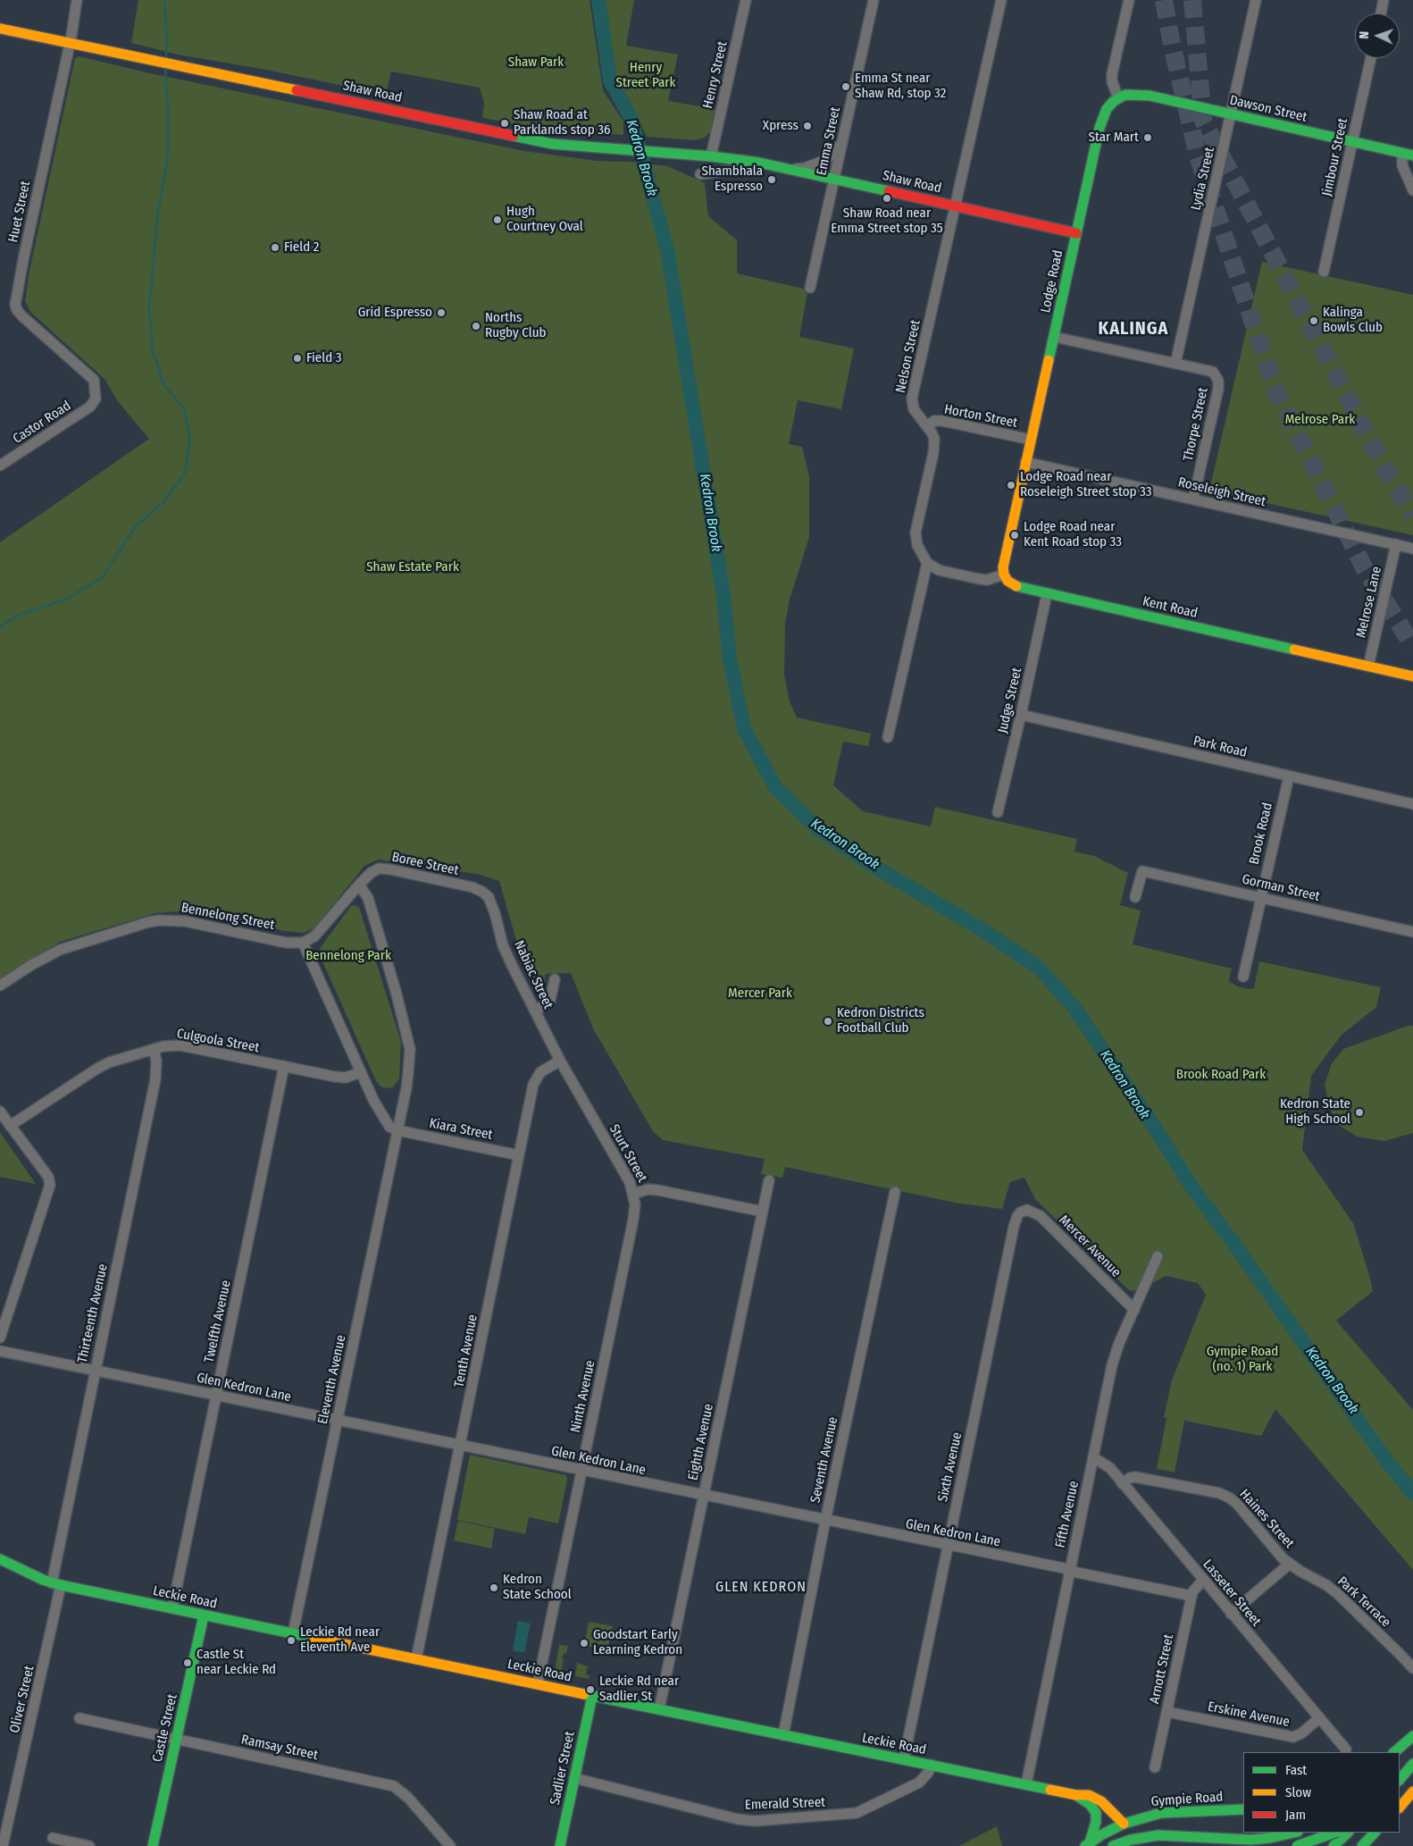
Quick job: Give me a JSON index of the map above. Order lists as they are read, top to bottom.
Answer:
{
  "streets": {
    "main road": [
      "Shaw Road",
      "Dawson Street",
      "Lodge Road",
      "Kent Road",
      "Leckie Road",
      "Castle Street",
      "Sadlier Street",
      "Gympie Road"
    ],
    "street": [
      "Henry Street",
      "Emma Street",
      "Jimbour Street",
      "Lydia Street",
      "Huet Street",
      "Nelson Street",
      "Horton Street",
      "Castor Road",
      "Thorpe Street",
      "Roseleigh Street",
      "Melrose Lane",
      "Judge Street",
      "Park Road",
      "Brook Road",
      "Boree Street",
      "Gorman Street",
      "Bennelong Street",
      "Nabiac Street",
      "Culgoola Street",
      "Kiara Street",
      "Sturt Street",
      "Mercer Avenue",
      "Thirteenth Avenue",
      "Twelfth Avenue",
      "Tenth Avenue",
      "Eleventh Avenue",
      "Glen Kedron Lane",
      "Ninth Avenue",
      "Eighth Avenue",
      "Seventh Avenue",
      "Sixth Avenue",
      "Fifth Avenue",
      "Haines Street",
      "Lasseter Street",
      "Park Terrace",
      "Arnott Street",
      "Oliver Street",
      "Erskine Avenue",
      "Ramsay Street",
      "Emerald Street"
    ]
  },
  "crossings": [
    ["Henry Street", "Shaw Road"],
    ["Shaw Road", "Emma Street"],
    ["Shaw Road", "Huet Street"],
    ["Shaw Road", "Lodge Road"],
    ["Shaw Road", "Nelson Street"],
    ["Dawson Street", "Jimbour Street"],
    ["Dawson Street", "Lydia Street"],
    ["Dawson Street", "Lodge Road"],
    ["Lydia Street", "Thorpe Street"],
    ["Huet Street", "Castor Road"],
    ["Lodge Road", "Horton Street"],
    ["Lodge Road", "Roseleigh Street"],
    ["Lodge Road", "Kent Road"],
    ["Nelson Street", "Horton Street"],
    ["Thorpe Street", "Roseleigh Street"],
    ["Roseleigh Street", "Melrose Lane"],
    ["Melrose Lane", "Kent Road"],
    ["Kent Road", "Judge Street"],
    ["Judge Street", "Park Road"],
    ["Park Road", "Brook Road"],
    ["Brook Road", "Gorman Street"],
    ["Boree Street", "Nabiac Street"],
    ["Boree Street", "Eleventh Avenue"],
    ["Nabiac Street", "Sturt Street"],
    ["Nabiac Street", "Tenth Avenue"],
    ["Culgoola Street", "Thirteenth Avenue"],
    ["Culgoola Street", "Twelfth Avenue"],
    ["Kiara Street", "Tenth Avenue"],
    ["Kiara Street", "Eleventh Avenue"],
    ["Sturt Street", "Tenth Avenue"],
    ["Sturt Street", "Ninth Avenue"],
    ["Sturt Street", "Eighth Avenue"],
    ["Mercer Avenue", "Sixth Avenue"],
    ["Mercer Avenue", "Fifth Avenue"],
    ["Thirteenth Avenue", "Glen Kedron Lane"],
    ["Thirteenth Avenue", "Leckie Road"],
    ["Thirteenth Avenue", "Oliver Street"],
    ["Twelfth Avenue", "Glen Kedron Lane"],
    ["Twelfth Avenue", "Leckie Road"],
    ["Tenth Avenue", "Glen Kedron Lane"],
    ["Tenth Avenue", "Leckie Road"],
    ["Eleventh Avenue", "Glen Kedron Lane"],
    ["Eleventh Avenue", "Leckie Road"],
    ["Glen Kedron Lane", "Ninth Avenue"],
    ["Glen Kedron Lane", "Eighth Avenue"],
    ["Glen Kedron Lane", "Seventh Avenue"],
    ["Glen Kedron Lane", "Sixth Avenue"],
    ["Glen Kedron Lane", "Fifth Avenue"],
    ["Glen Kedron Lane", "Arnott Street"],
    ["Ninth Avenue", "Leckie Road"],
    ["Eighth Avenue", "Leckie Road"],
    ["Seventh Avenue", "Leckie Road"],
    ["Sixth Avenue", "Leckie Road"],
    ["Fifth Avenue", "Lasseter Street"],
    ["Fifth Avenue", "Leckie Road"],
    ["Haines Street", "Lasseter Street"],
    ["Haines Street", "Park Terrace"],
    ["Lasseter Street", "Arnott Street"],
    ["Lasseter Street", "Erskine Avenue"],
    ["Leckie Road", "Oliver Street"],
    ["Leckie Road", "Castle Street"],
    ["Leckie Road", "Sadlier Street"],
    ["Leckie Road", "Gympie Road"],
    ["Leckie Road", "Emerald Street"],
    ["Arnott Street", "Erskine Avenue"],
    ["Castle Street", "Ramsay Street"],
    ["Sadlier Street", "Emerald Street"]
  ],
  "districts": ["KALINGA", "GLEN KEDRON"],
  "water": ["Kedron Brook"],
  "parks": [
    "Shaw Park",
    "Henry Street Park",
    "Melrose Park",
    "Shaw Estate Park",
    "Bennelong Park",
    "Mercer Park",
    "Brook Road Park",
    "Gympie Road (no. 1) Park"
  ],
  "places": [
    "Emma St near Shaw Rd, stop 32",
    "Shaw Road at Parklands stop 36",
    "Xpress",
    "Star Mart",
    "Shambhala Espresso",
    "Shaw Road near Emma Street stop 35",
    "Hugh Courtney Oval",
    "Field 2",
    "Grid Espresso",
    "Kalinga Bowls Club",
    "Norths Rugby Club",
    "Field 3",
    "Lodge Road near Roseleigh Street stop 33",
    "Lodge Road near Kent Road stop 33",
    "Kedron Districts Football Club",
    "Kedron State High School",
    "Kedron State School",
    "Leckie Rd near Eleventh Ave",
    "Goodstart Early Learning Kedron",
    "Castle St near Leckie Rd",
    "Leckie Rd near Sadlier St"
  ],
  "legend": ["Fast", "Slow", "Jam"],
  "north": "left"
}
